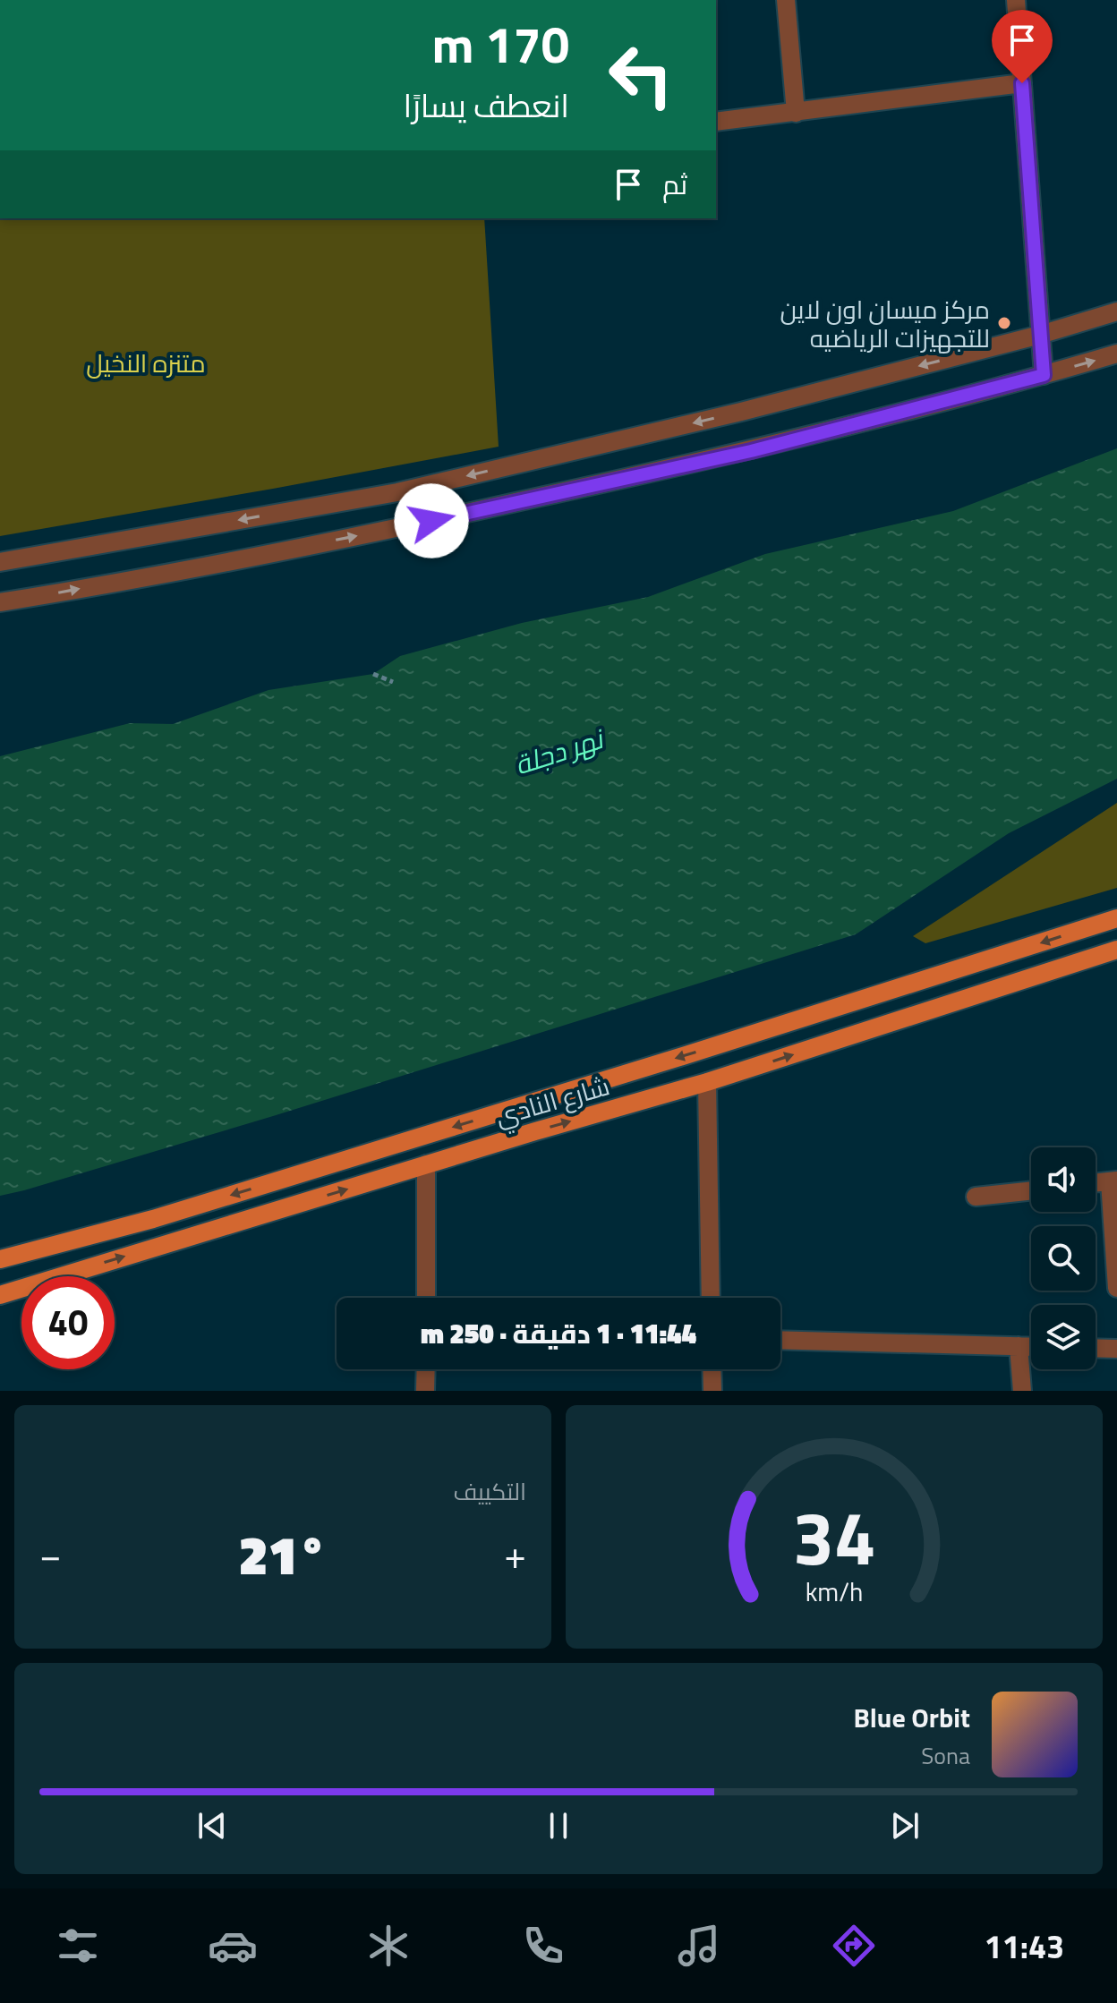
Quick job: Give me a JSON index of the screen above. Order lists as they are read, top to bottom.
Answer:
{
  "streets": {
    "main road": ["شارع النادي"]
  },
  "water": ["نهر دجلة"],
  "parks": ["متنزه النخيل"],
  "places": ["مركز ميسان اون لاين للتجهيزات الرياضيه"],
  "page": {
    "turn": ["170 m", "انعطف يسارًا"],
    "then": "ثم",
    "limit": "40",
    "trip": "11:44 · 1 دقيقة · 250 m",
    "tile": "التكييف",
    "heat": ["−", "21°", "+"],
    "song": ["Blue Orbit", "Sona"],
    "tabs": "11:43",
    "gauge": ["34", "km/h"]
  }
}
